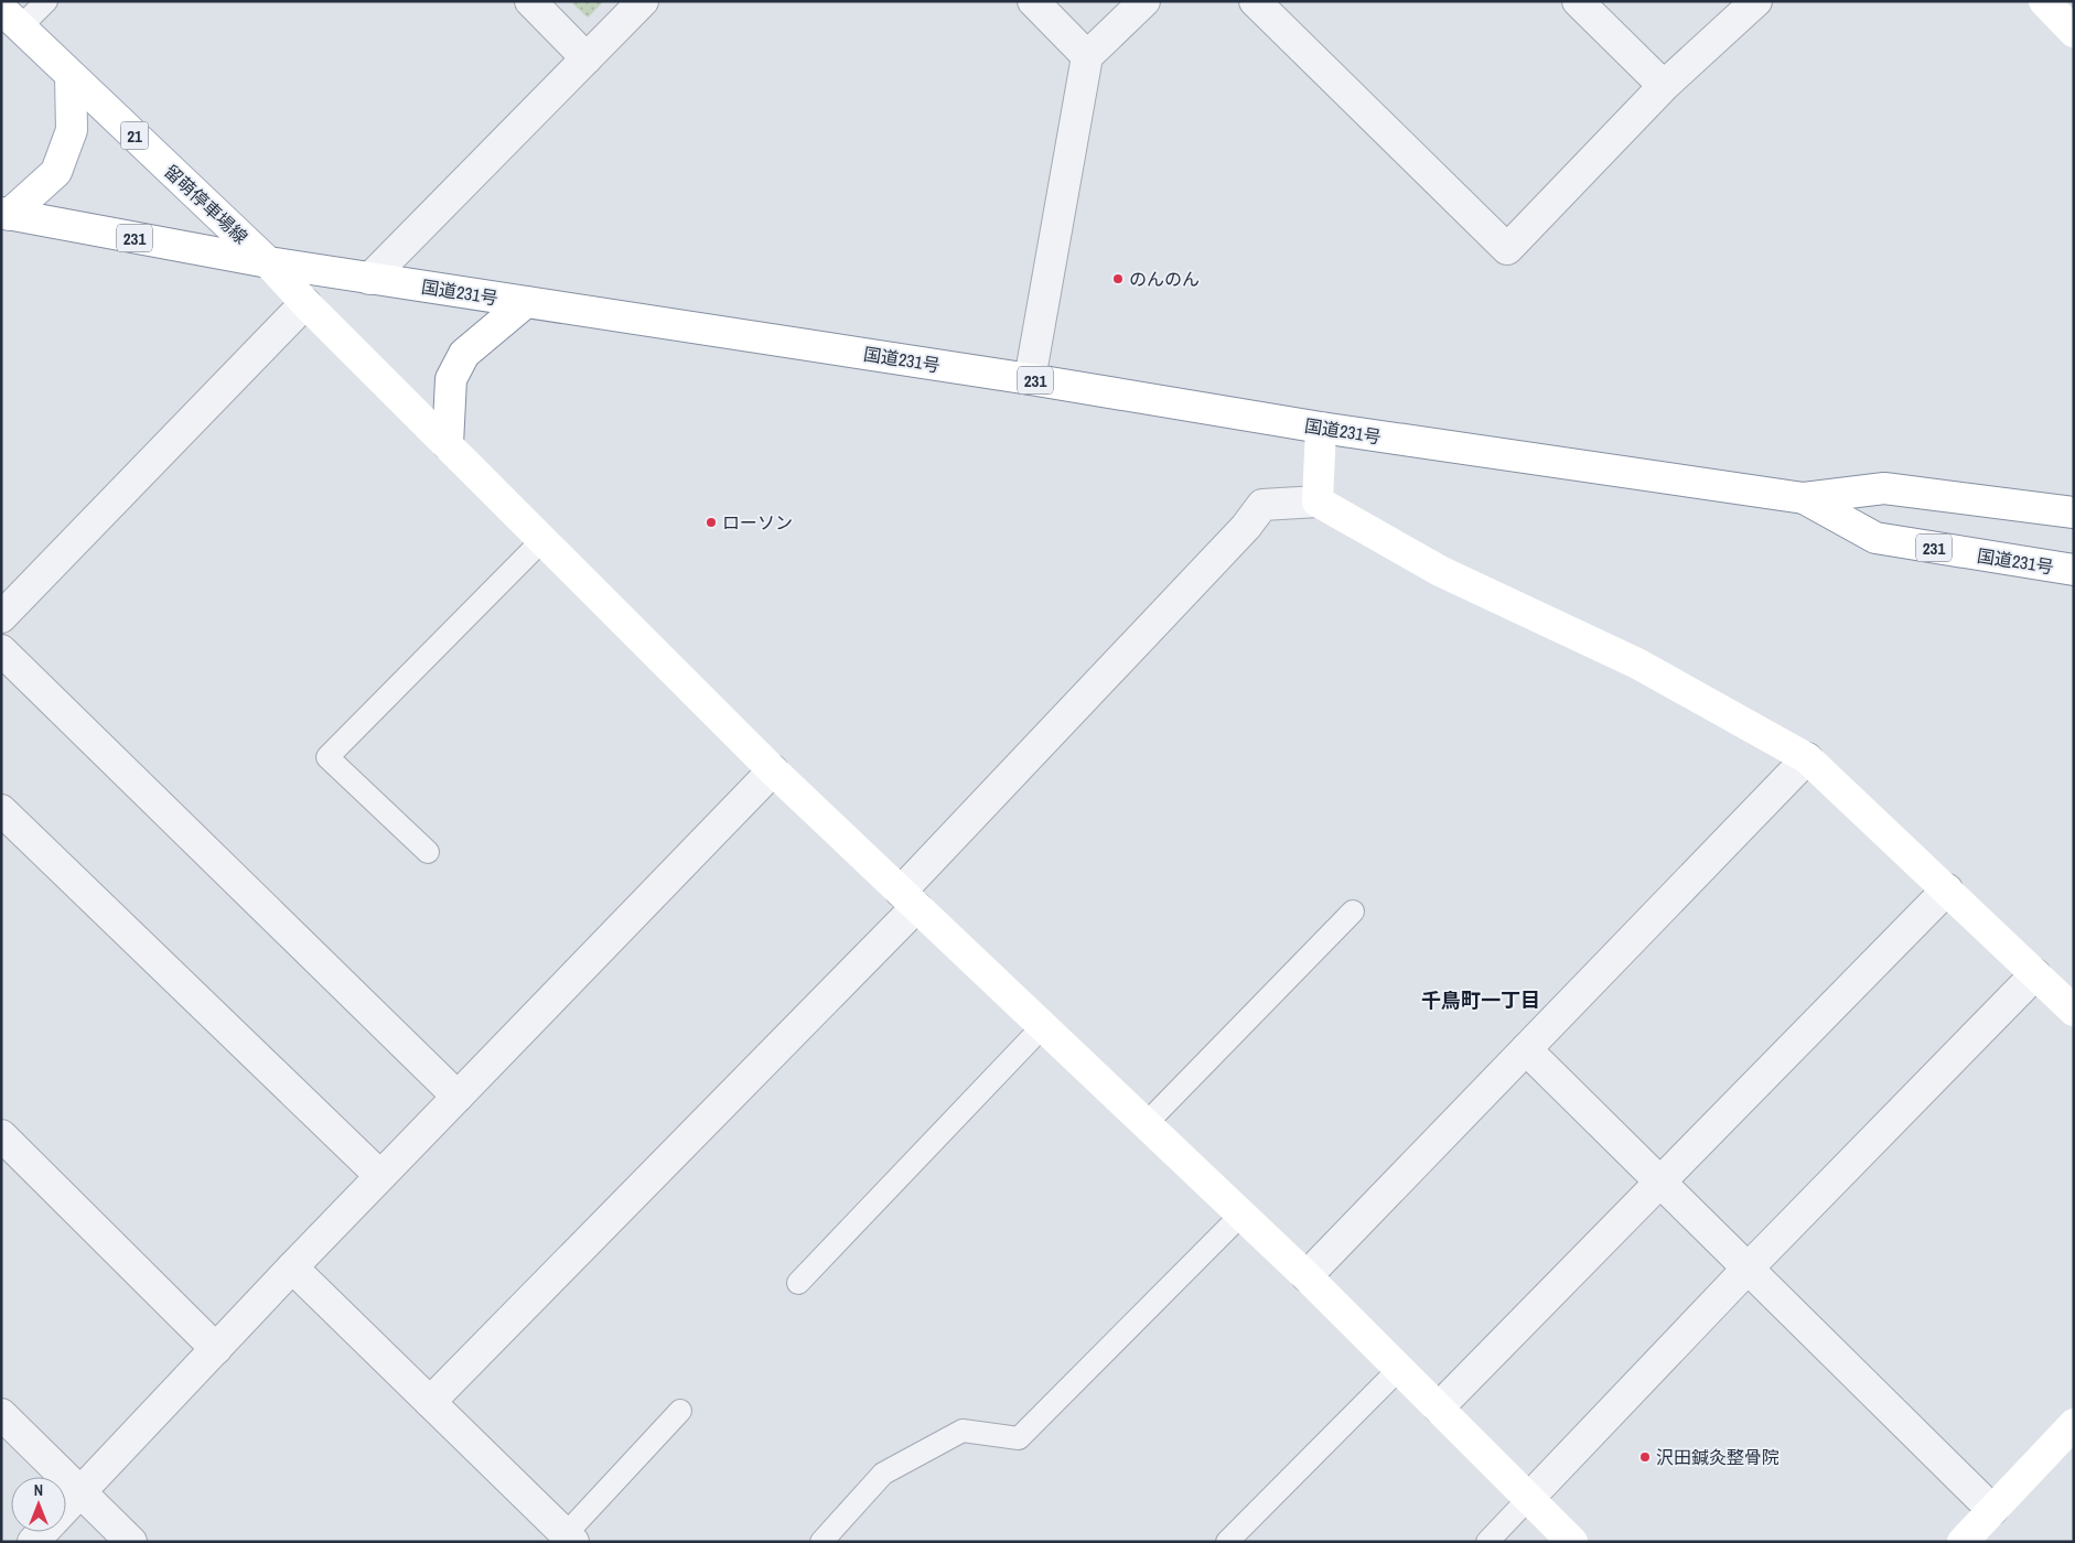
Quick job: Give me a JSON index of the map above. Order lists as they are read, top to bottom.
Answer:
{
  "streets": {
    "main road": [
      "21",
      "留萌停車場線",
      "231",
      "国道231号"
    ]
  },
  "crossings": [
    ["留萌停車場線", "国道231号"]
  ],
  "districts": ["千鳥町一丁目"],
  "places": ["のんのん", "ローソン", "沢田鍼灸整骨院"],
  "north": "top"
}
